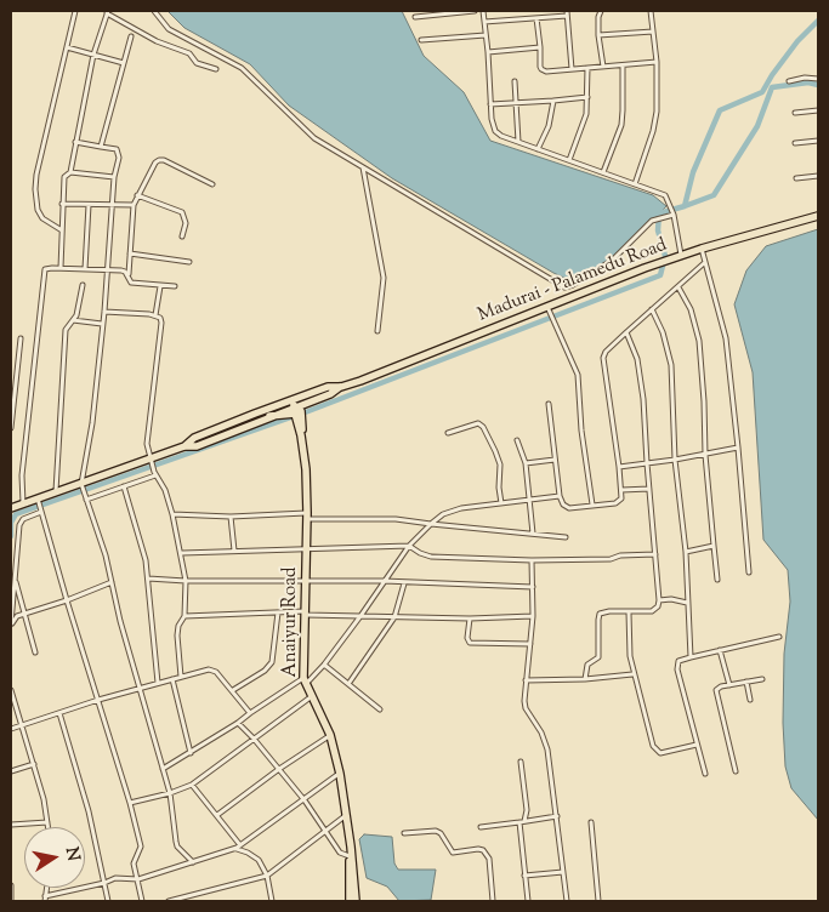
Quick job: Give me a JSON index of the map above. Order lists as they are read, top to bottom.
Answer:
{
  "streets": {
    "main road": ["Madurai - Palamedu Road", "Anaiyur Road"]
  },
  "crossings": [
    ["Madurai - Palamedu Road", "Anaiyur Road"]
  ],
  "north": "right"
}
